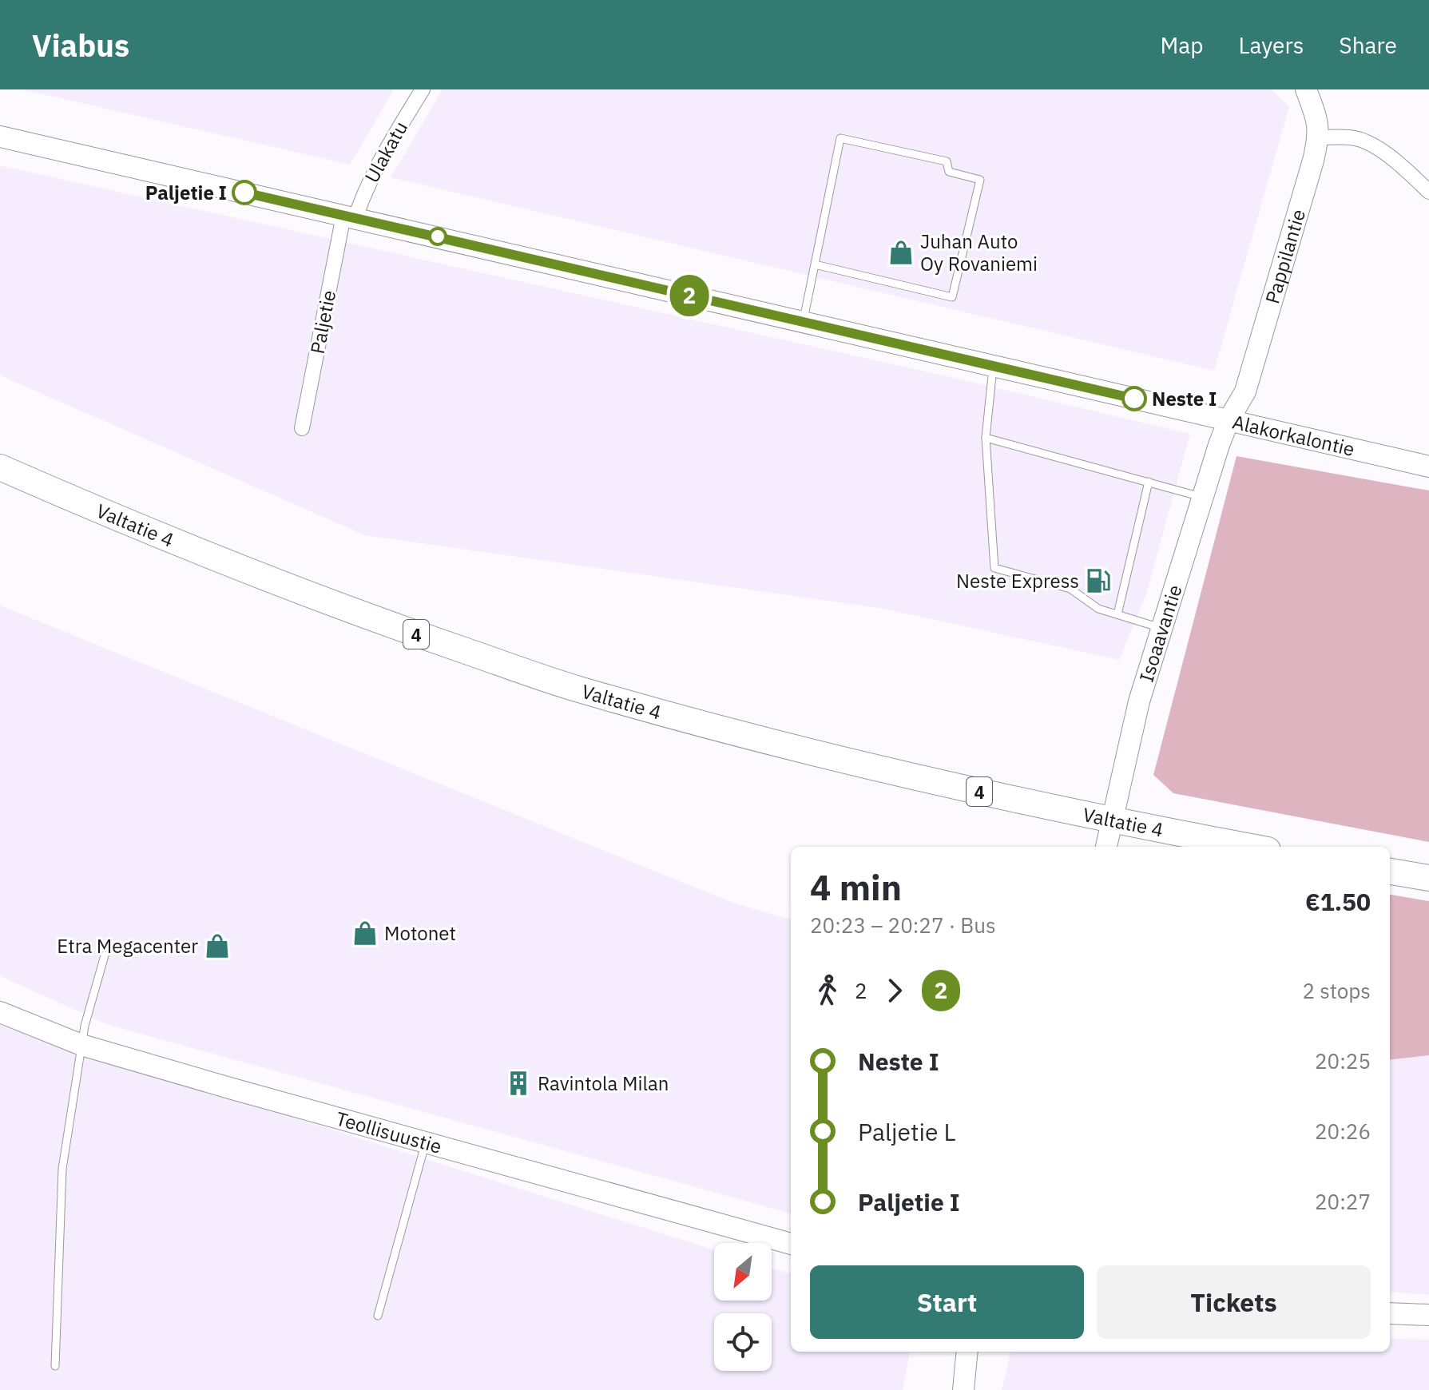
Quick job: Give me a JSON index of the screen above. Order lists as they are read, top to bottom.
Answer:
{
  "streets": {
    "highway": ["Valtatie 4", "4"],
    "street": [
      "Ulakatu",
      "Pappilantie",
      "Paljetie",
      "Alakorkalontie",
      "Isoaavantie",
      "Teollisuustie"
    ]
  },
  "crossings": [
    ["Ulakatu", "Paljetie"],
    ["Ulakatu", "Alakorkalontie"],
    ["Pappilantie", "Alakorkalontie"],
    ["Pappilantie", "Isoaavantie"],
    ["Paljetie", "Alakorkalontie"],
    ["Alakorkalontie", "Isoaavantie"],
    ["Valtatie 4", "Isoaavantie"]
  ],
  "places": {
    "other": ["Paljetie I", "Neste I"],
    "shop": ["Juhan Auto Oy Rovaniemi", "Motonet", "Etra Megacenter"],
    "fuel station": ["Neste Express"],
    "building": ["Ravintola Milan"]
  },
  "lines": ["bus line 2"],
  "north": "bottom left",
  "page": {
    "header": "Viabus",
    "nav": ["Map", "Layers", "Share"],
    "on_map": "2",
    "heading": ["4 min", "20:23 – 20:27 · Bus", "€1.50"],
    "legs": ["2", "2", "2 stops"],
    "list": [
      {
        "name": "Neste I",
        "value": "20:25"
      },
      {
        "name": "Paljetie L",
        "value": "20:26"
      },
      {
        "name": "Paljetie I",
        "value": "20:27"
      }
    ],
    "buttons": ["Start", "Tickets"]
  }
}
